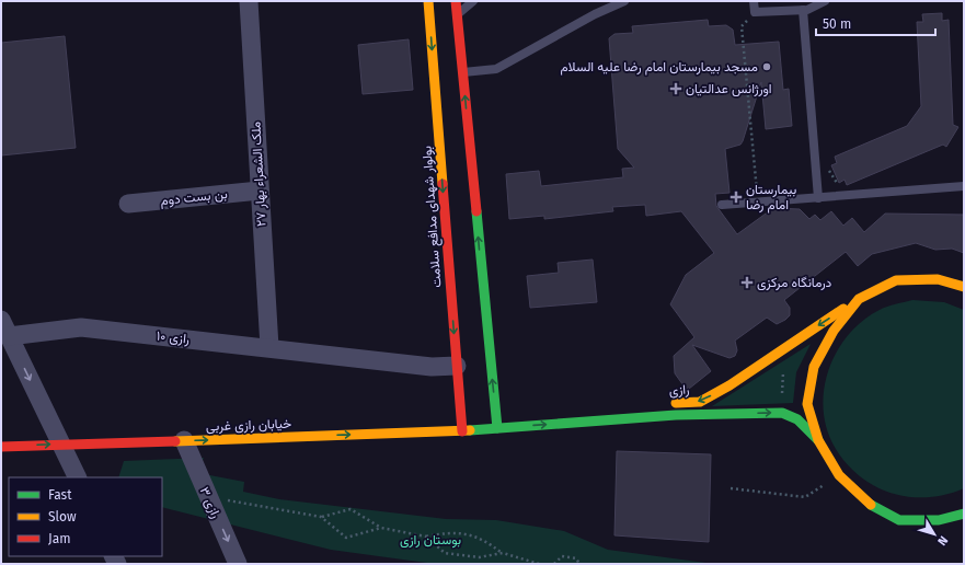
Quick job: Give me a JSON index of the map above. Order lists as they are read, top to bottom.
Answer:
{
  "streets": {
    "main road": ["بولوار شهدای مدافع سلامت", "رازی", "خیابان رازی غربی"],
    "street": [
      "ملک الشعراء بهار ۲۷",
      "بن بست دوم",
      "رازی ۱۰",
      "رازی ۳"
    ]
  },
  "crossings": [
    ["ملک الشعراء بهار ۲۷", "بن بست دوم"],
    ["ملک الشعراء بهار ۲۷", "رازی ۱۰"],
    ["بولوار شهدای مدافع سلامت", "رازی ۱۰"],
    ["بولوار شهدای مدافع سلامت", "خیابان رازی غربی"],
    ["رازی", "خیابان رازی غربی"],
    ["خیابان رازی غربی", "رازی ۳"]
  ],
  "one_way": ["خیابان رازی غربی", "رازی ۳"],
  "parks": ["بوستان رازی"],
  "places": {
    "other": ["مسجد بیمارستان امام رضا علیه السلام"],
    "health": ["اورژانس عدالتیان", "بیمارستان امام رضا", "درمانگاه مرکزی"]
  },
  "legend": ["Fast", "Slow", "Jam"],
  "scale_bar": "50 m",
  "north": "bottom right"
}
